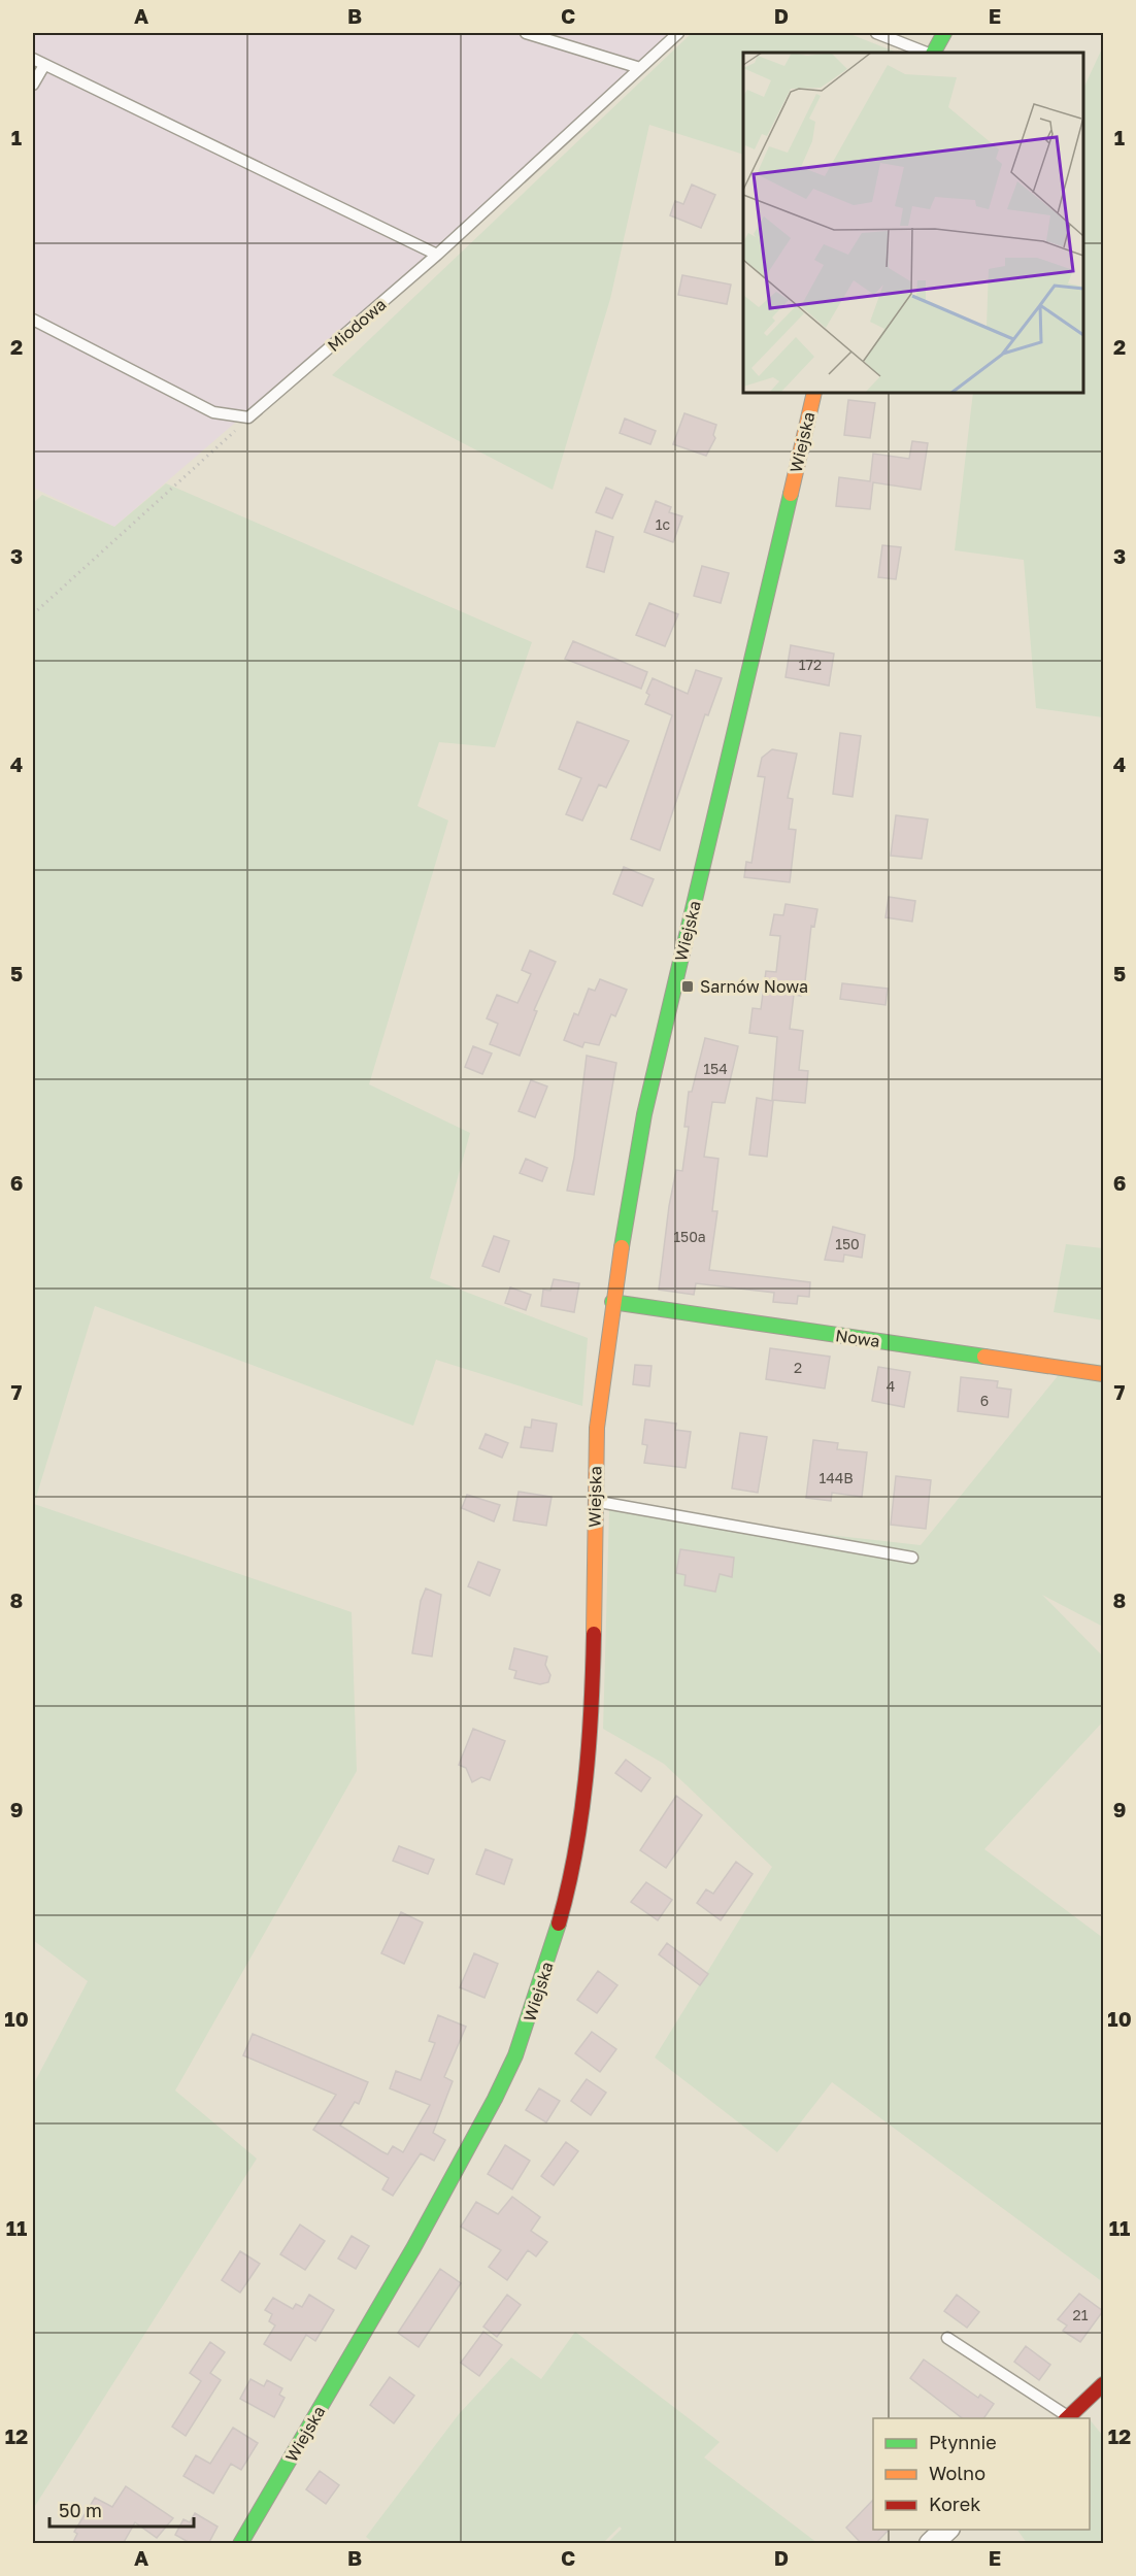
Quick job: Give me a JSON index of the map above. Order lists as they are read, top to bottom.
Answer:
{
  "streets": {
    "street": ["Wiejska", "Nowa"],
    "lane": ["Miodowa"]
  },
  "crossings": [
    ["Wiejska", "Nowa"]
  ],
  "places": {
    "transit": ["Sarnów Nowa"]
  },
  "house_numbers": [
    "1c",
    "172",
    "154",
    "150a",
    "150",
    "2",
    "4",
    "6",
    "144B",
    "21"
  ],
  "legend": ["Płynnie", "Wolno", "Korek"],
  "scale_bar": "50 m",
  "grid": {
    "columns": [
      "A",
      "B",
      "C",
      "D",
      "E"
    ],
    "rows": [
      "1",
      "2",
      "3",
      "4",
      "5",
      "6",
      "7",
      "8",
      "9",
      "10",
      "11",
      "12"
    ]
  }
}
